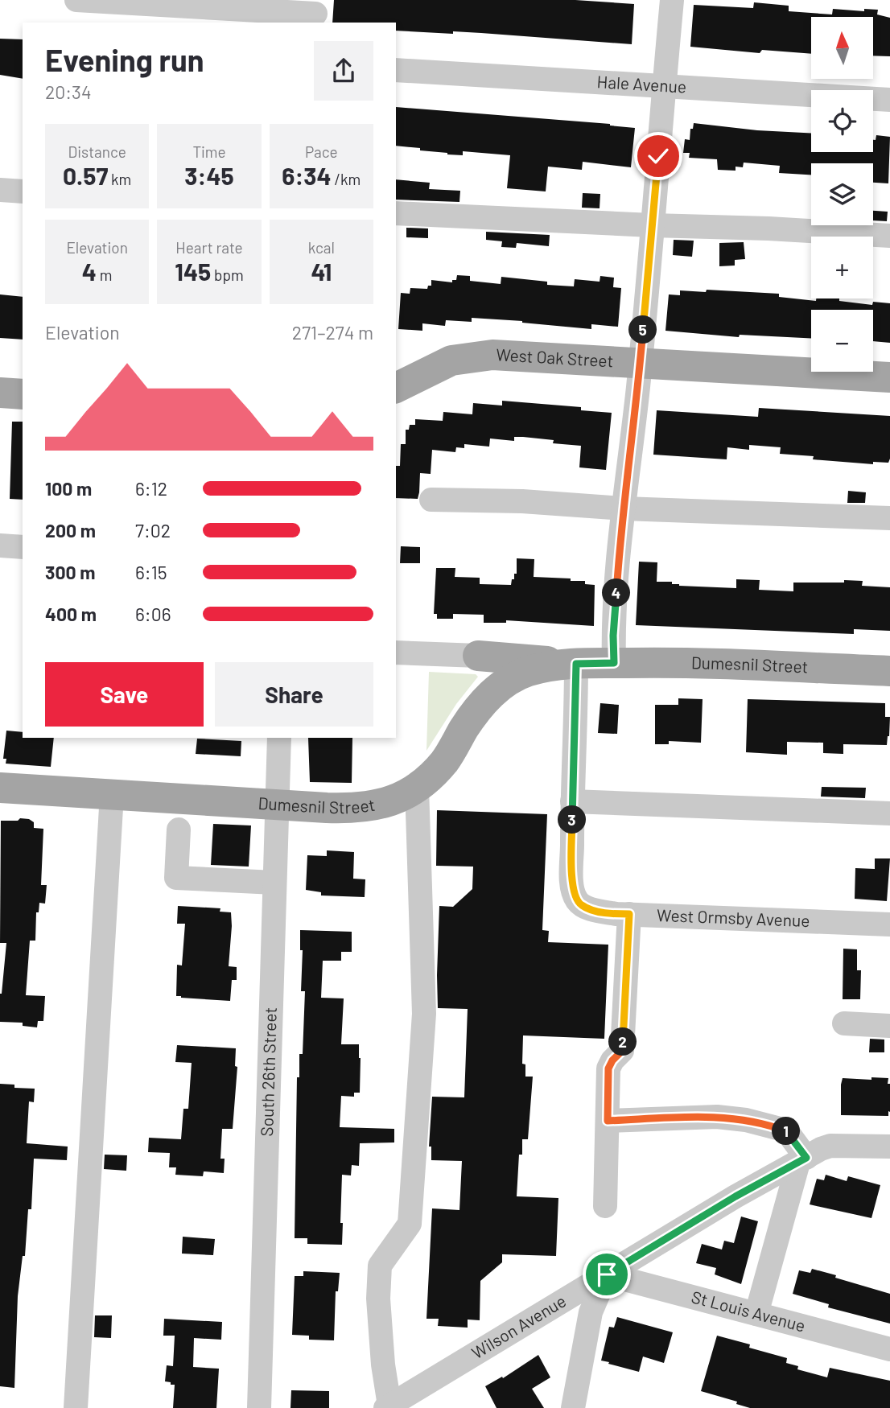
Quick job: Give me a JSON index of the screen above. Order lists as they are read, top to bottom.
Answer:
{
  "streets": {
    "main road": ["West Oak Street", "Dumesnil Street"],
    "street": [
      "Hale Avenue",
      "West Ormsby Avenue",
      "South 26th Street",
      "St Louis Avenue",
      "Wilson Avenue"
    ]
  },
  "crossings": [
    ["Dumesnil Street", "South 26th Street"],
    ["St Louis Avenue", "Wilson Avenue"]
  ],
  "north": "top",
  "page": {
    "map_buttons": ["+", "−"],
    "heading": ["Evening run", "20:34"],
    "stats": [
      ["Distance", "0.57 km"],
      ["Time", "3:45"],
      ["Pace", "6:34 /km"],
      ["Elevation", "4 m"],
      ["Heart rate", "145 bpm"],
      ["kcal", "41"]
    ],
    "chart": ["Elevation", "271–274 m"],
    "pins": [
      "5",
      "4",
      "3",
      "2",
      "1"
    ],
    "list": [
      {
        "name": "100 m",
        "note": "6:12"
      },
      {
        "name": "200 m",
        "note": "7:02"
      },
      {
        "name": "300 m",
        "note": "6:15"
      },
      {
        "name": "400 m",
        "note": "6:06"
      }
    ],
    "buttons": ["Save", "Share"]
  }
}
